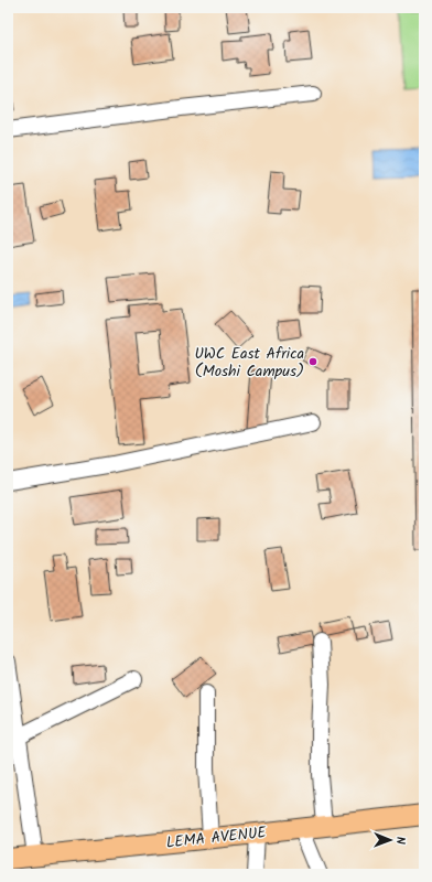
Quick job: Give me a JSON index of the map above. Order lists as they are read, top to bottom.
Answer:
{
  "streets": {
    "main road": ["LEMA AVENUE"]
  },
  "places": ["UWC East Africa (Moshi Campus)"],
  "north": "right"
}
